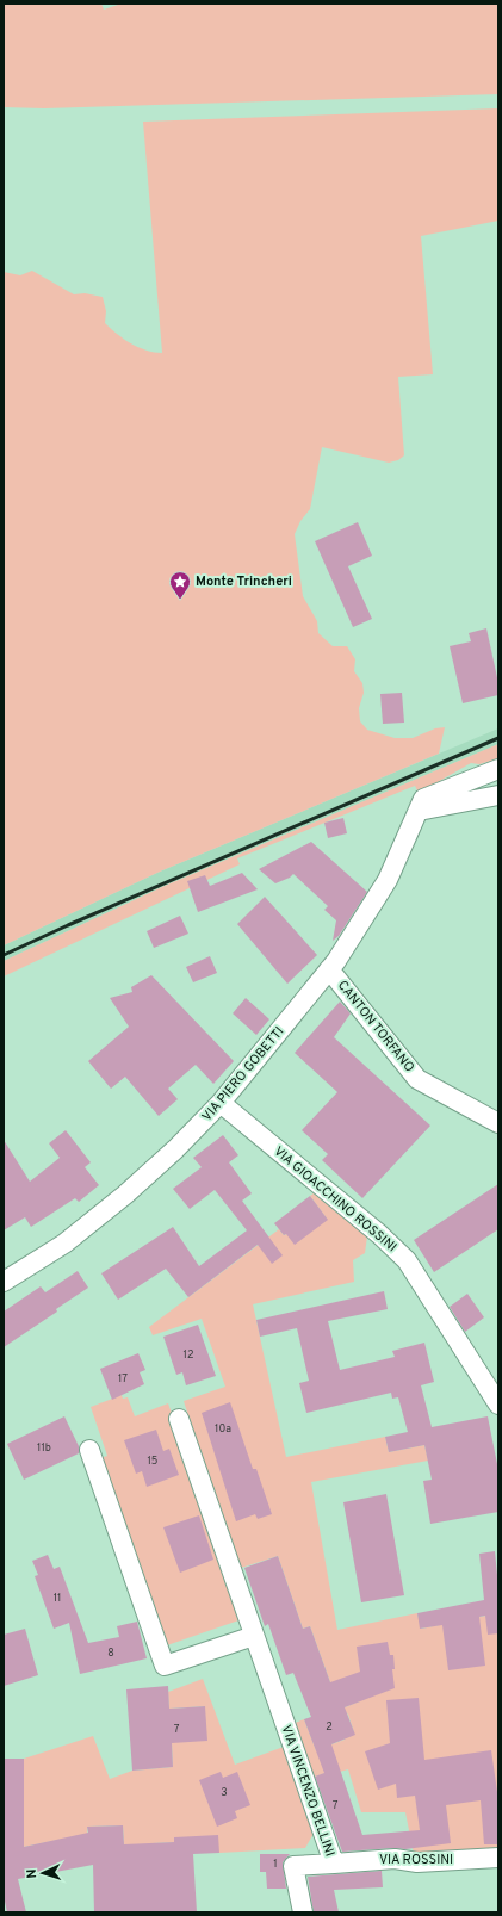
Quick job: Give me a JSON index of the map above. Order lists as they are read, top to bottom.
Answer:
{
  "streets": {
    "street": [
      "CANTON TORFANO",
      "VIA PIERO GOBETTI",
      "VIA GIOACCHINO ROSSINI",
      "VIA VINCENZO BELLINI",
      "VIA ROSSINI"
    ]
  },
  "crossings": [
    ["CANTON TORFANO", "VIA PIERO GOBETTI"],
    ["VIA PIERO GOBETTI", "VIA GIOACCHINO ROSSINI"],
    ["VIA VINCENZO BELLINI", "VIA ROSSINI"]
  ],
  "places": {
    "place": ["Monte Trincheri"]
  },
  "house_numbers": [
    "12",
    "17",
    "10a",
    "11b",
    "15",
    "11",
    "8",
    "2",
    "7",
    "3",
    "7",
    "1"
  ],
  "north": "left"
}
